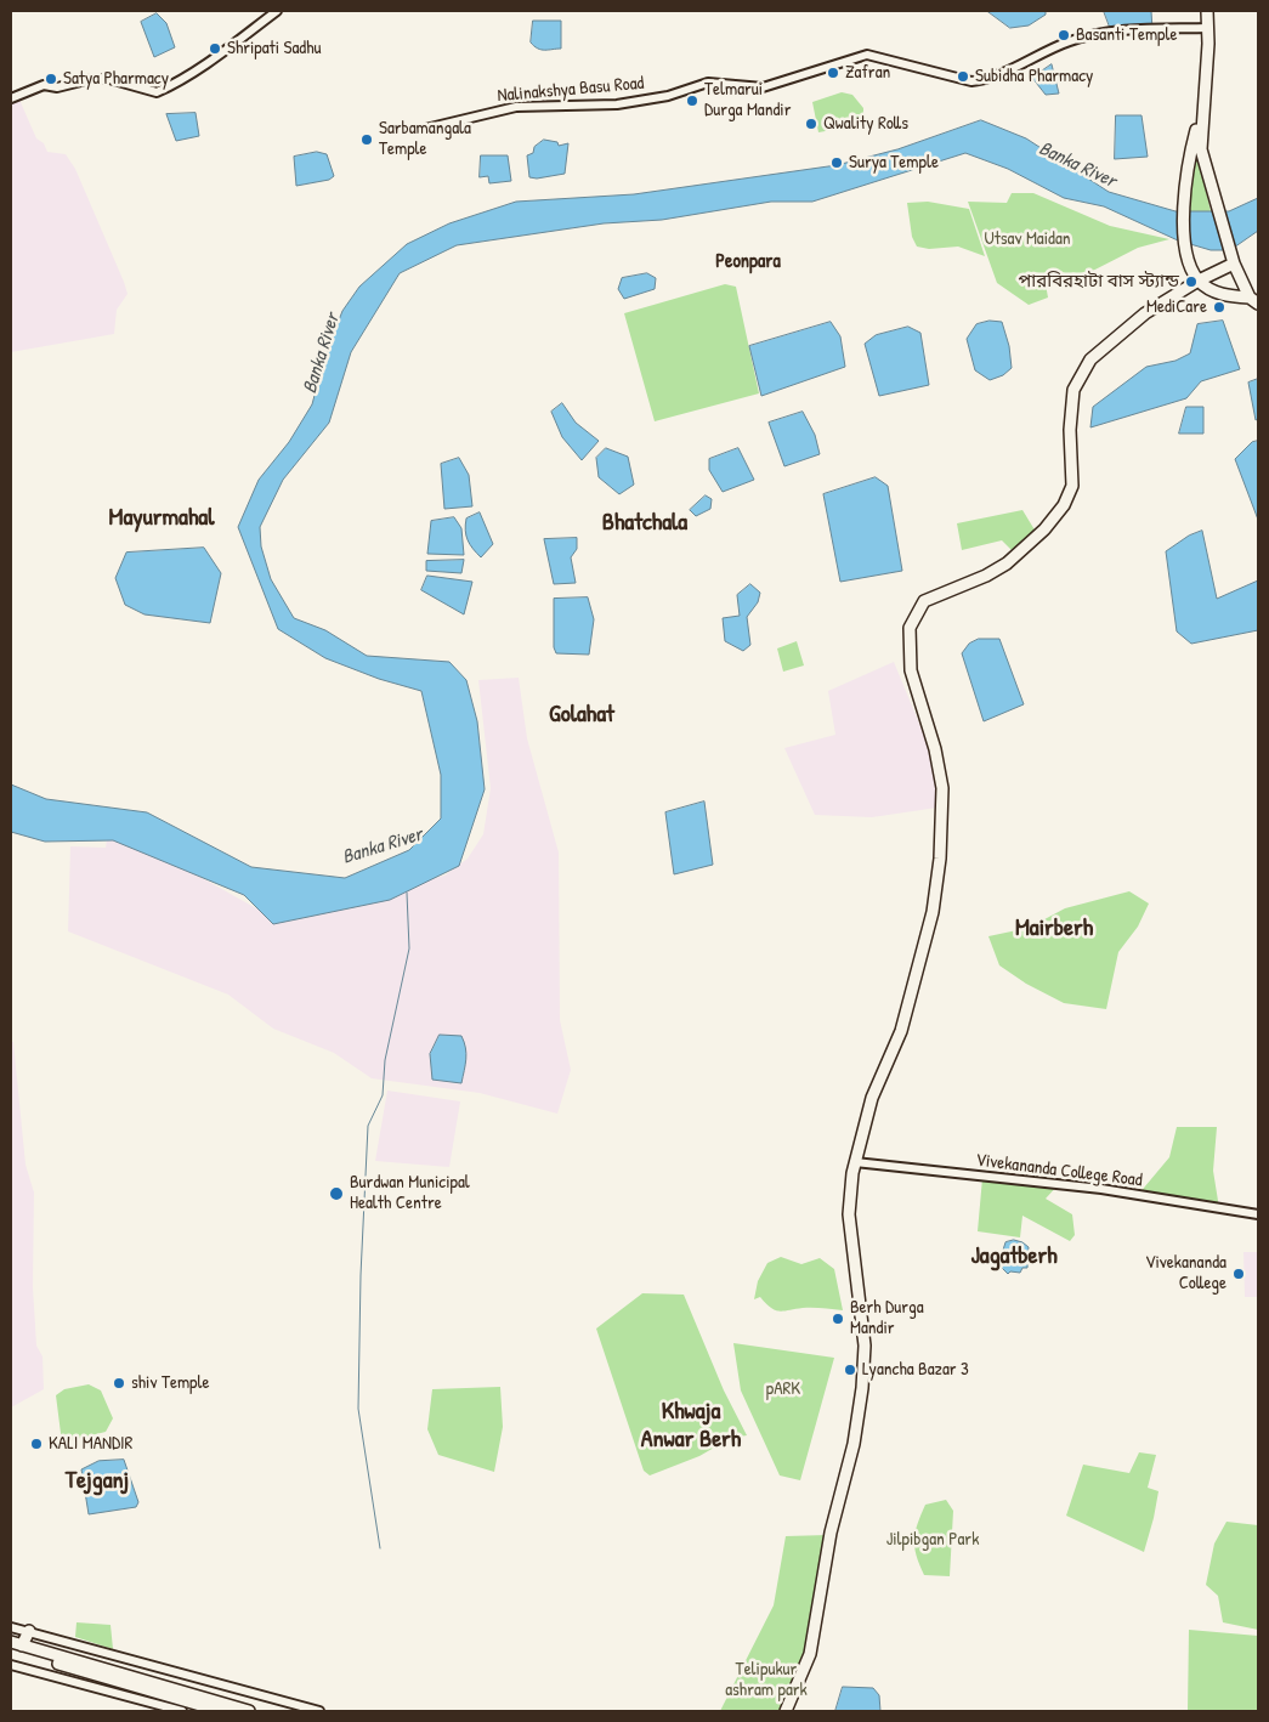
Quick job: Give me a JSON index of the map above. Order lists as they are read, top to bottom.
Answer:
{
  "streets": {
    "street": ["Nalinakshya Basu Road", "Vivekananda College Road"]
  },
  "districts": [
    "Peonpara",
    "Mayurmahal",
    "Bhatchala",
    "Golahat",
    "Mairberh",
    "Jagatberh",
    "Khwaja Anwar Berh",
    "Tejganj"
  ],
  "water": ["Banka River"],
  "parks": [
    "Utsav Maidan",
    "pARK",
    "Jilpibgan Park",
    "Telipukur ashram park"
  ],
  "places": [
    "Basanti Temple",
    "Shripati Sadhu",
    "Zafran",
    "Subidha Pharmacy",
    "Satya Pharmacy",
    "Telmarui Durga Mandir",
    "Qwality Rolls",
    "Sarbamangala Temple",
    "Surya Temple",
    "পারবিরহাটা বাস স্ট্যান্ড",
    "MediCare",
    "Burdwan Municipal Health Centre",
    "Vivekananda College",
    "Berh Durga Mandir",
    "Lyancha Bazar 3",
    "shiv Temple",
    "KALI MANDIR"
  ]
}
